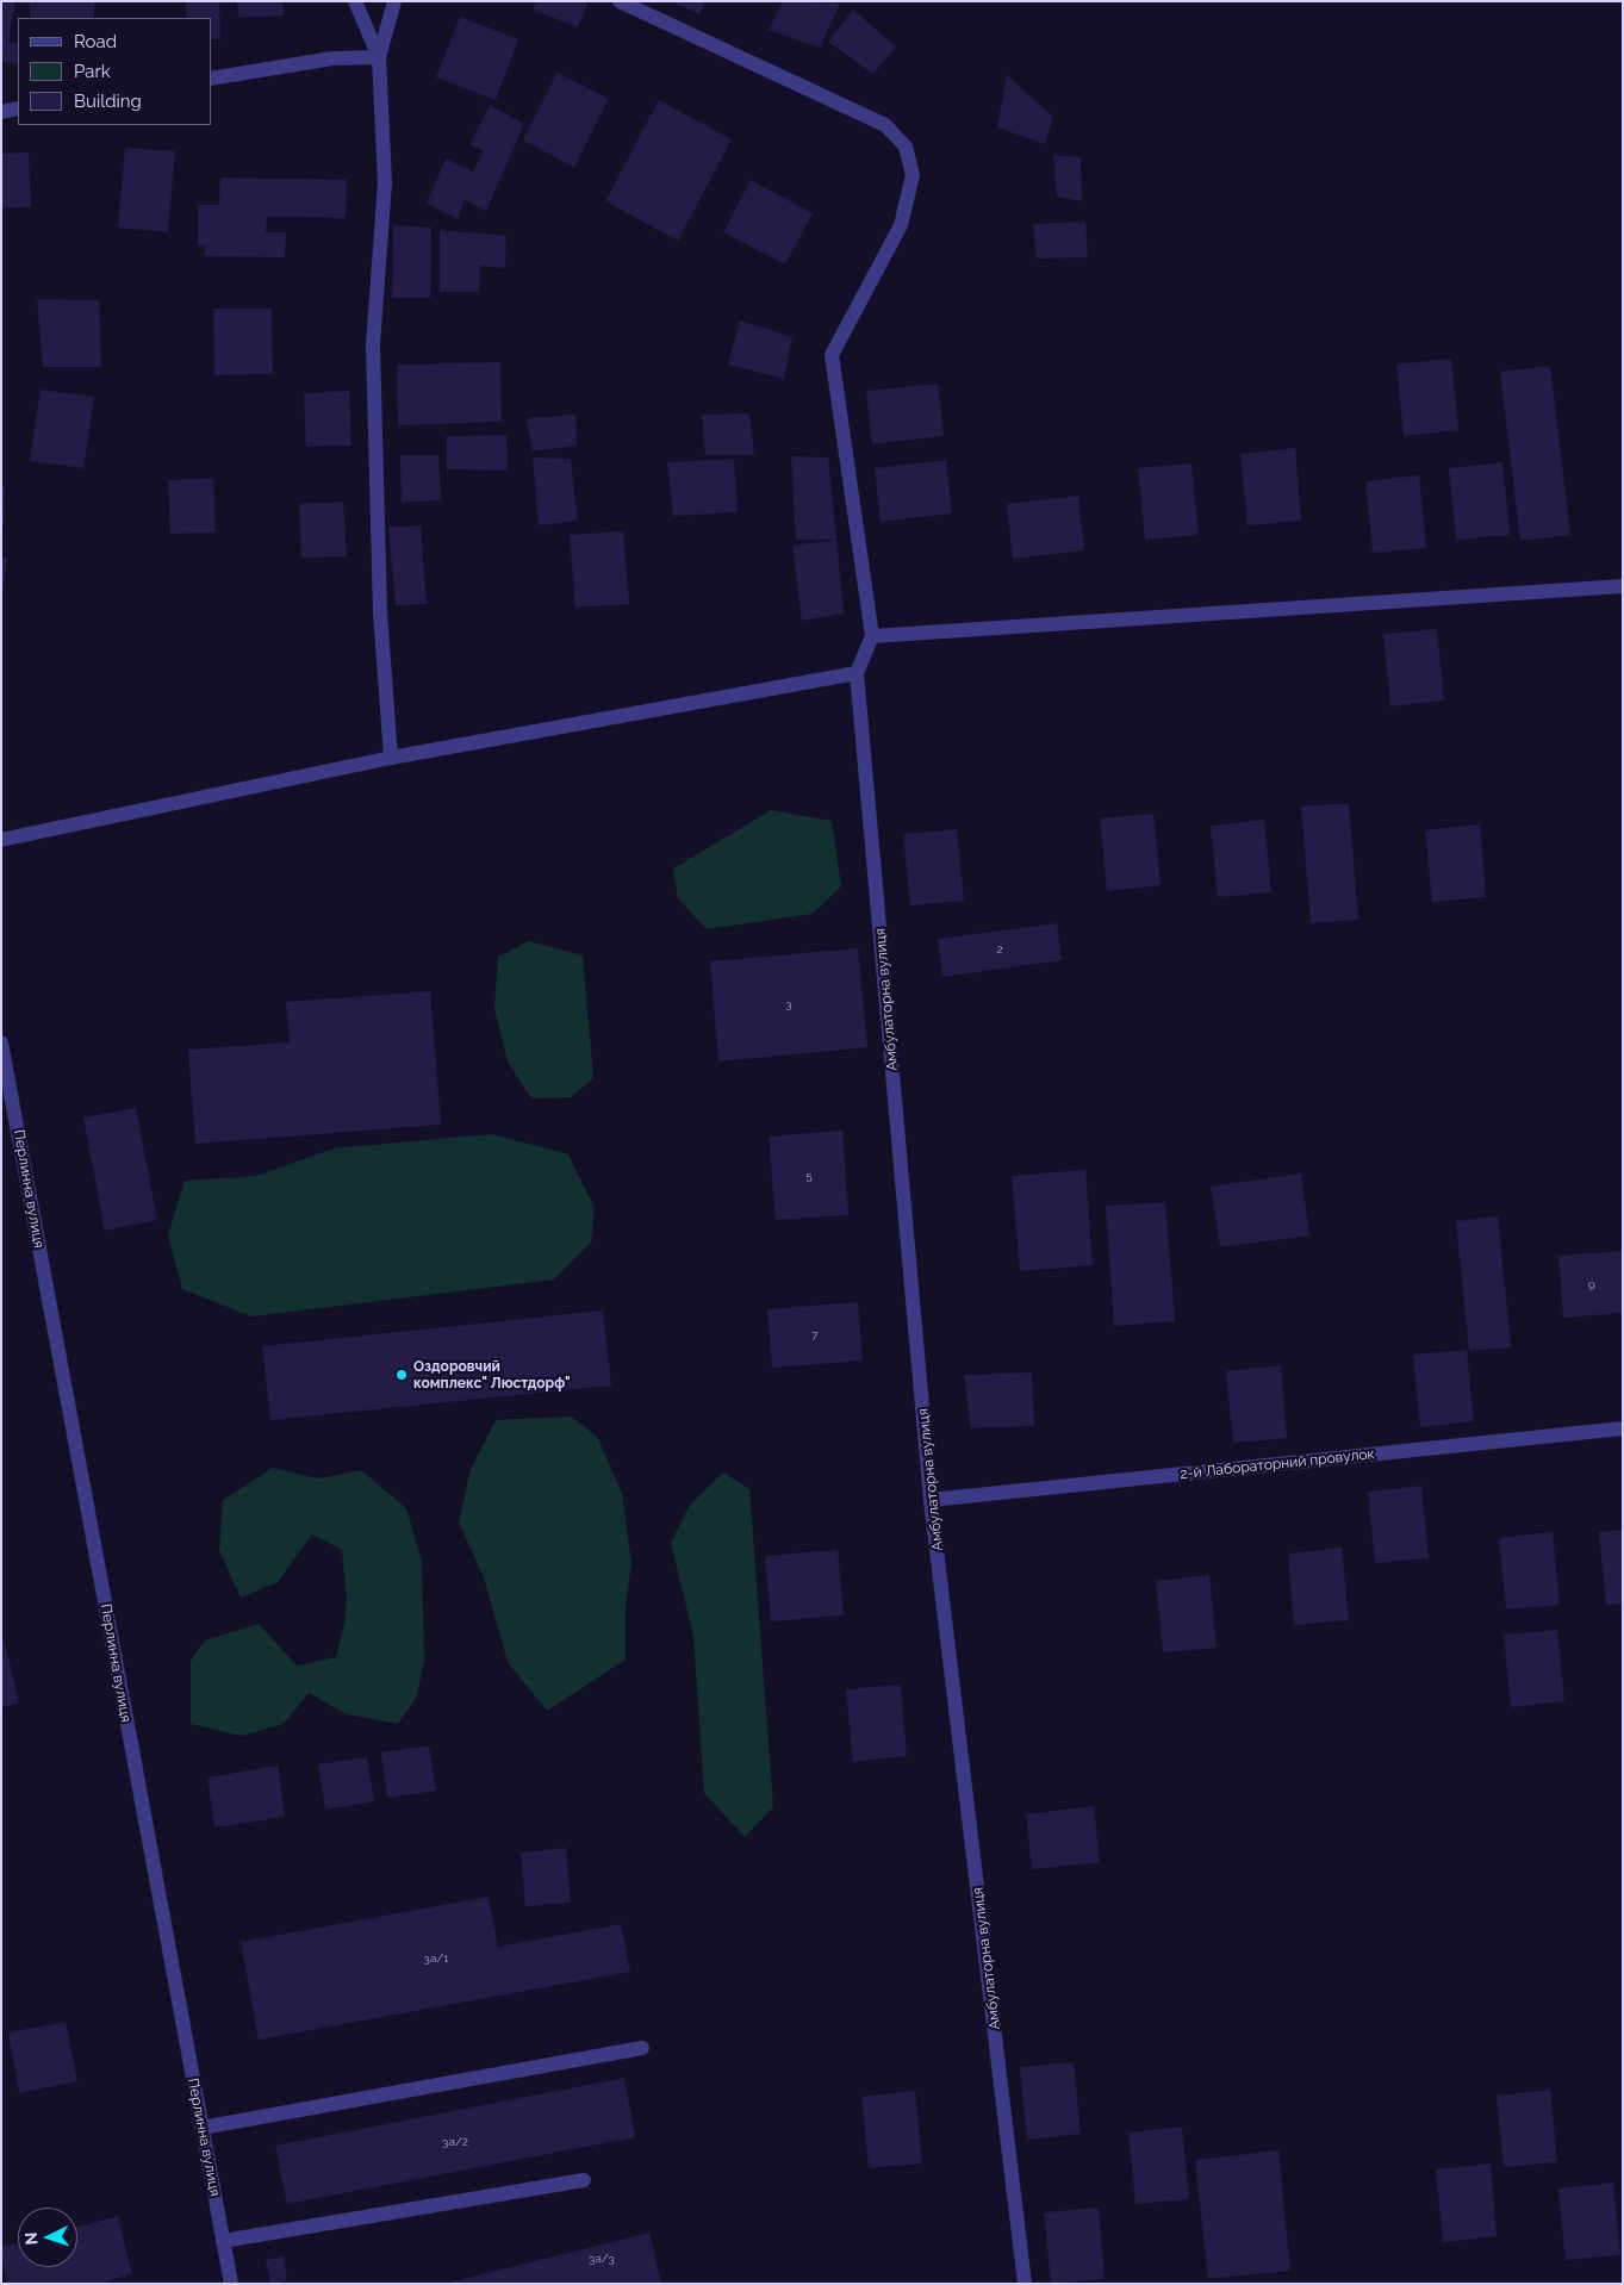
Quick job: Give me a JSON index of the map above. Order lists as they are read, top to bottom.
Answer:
{
  "streets": {
    "street": ["Амбулаторна вулиця", "Перлинна вулиця", "2-й Лабораторний провулок"]
  },
  "crossings": [
    ["Амбулаторна вулиця", "2-й Лабораторний провулок"]
  ],
  "places": ["Оздоровчий комплекс\" Люстдорф\""],
  "house_numbers": [
    "2",
    "3",
    "5",
    "9",
    "7",
    "3а/1",
    "3а/2",
    "3а/3"
  ],
  "legend": ["Road", "Park", "Building"],
  "north": "left"
}
